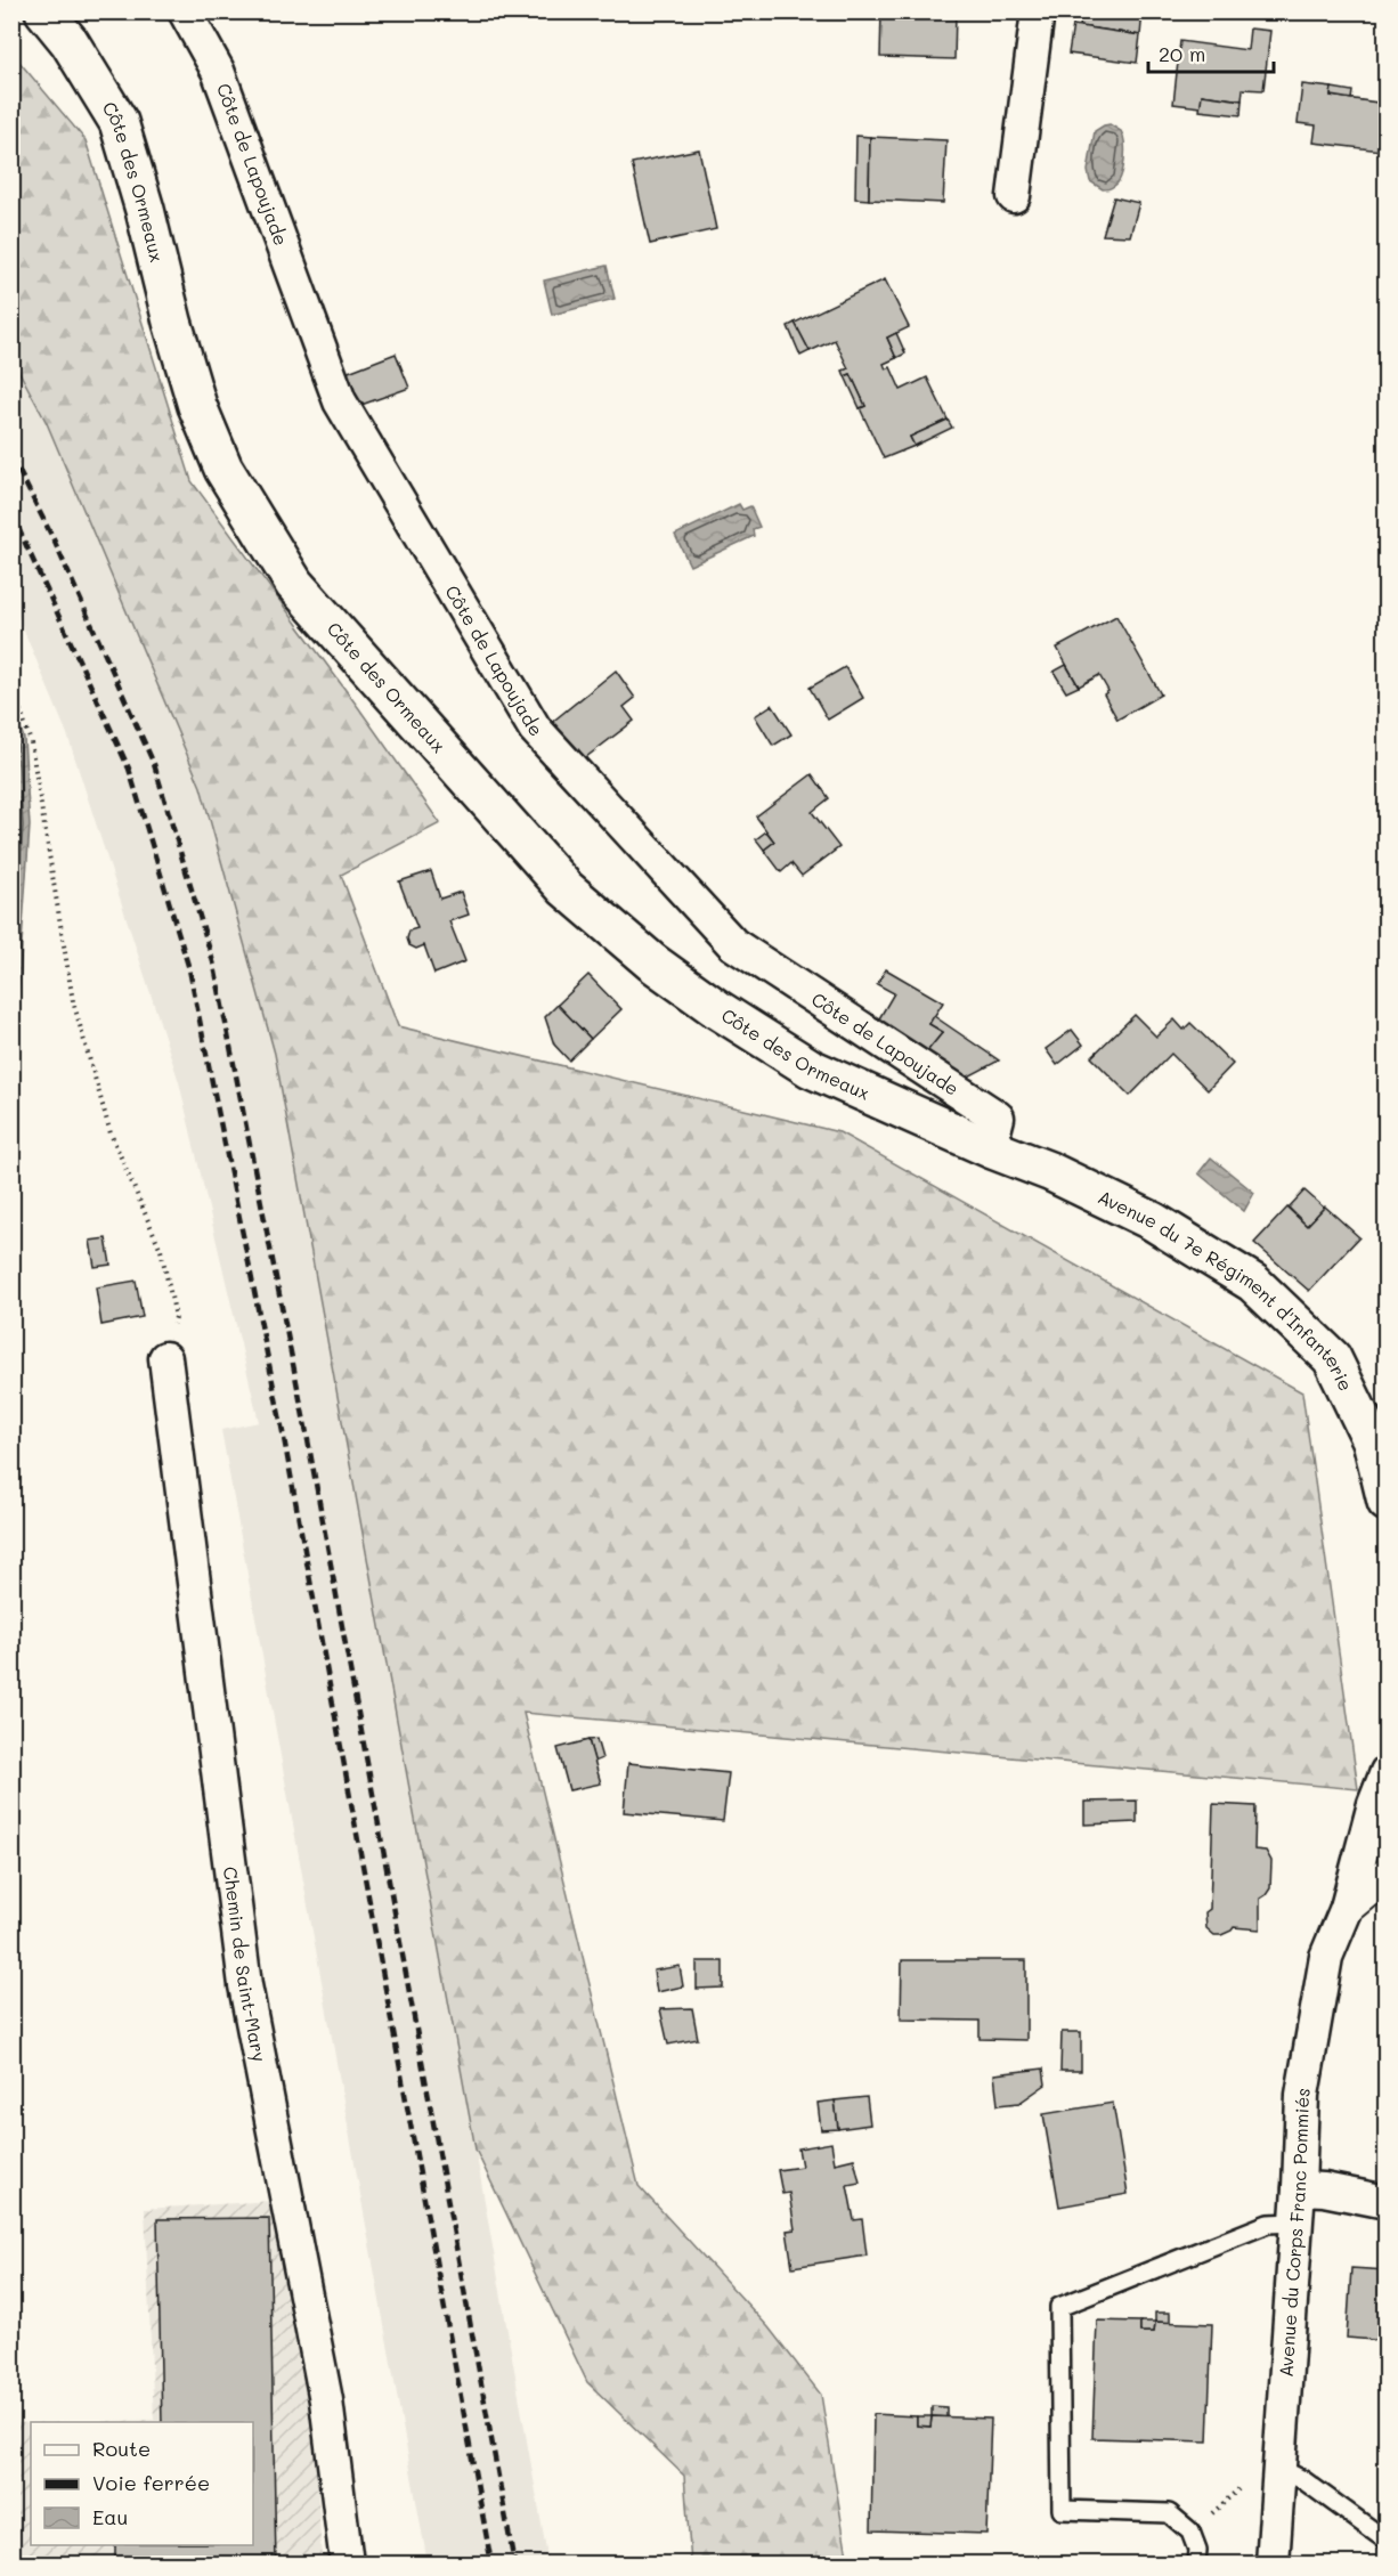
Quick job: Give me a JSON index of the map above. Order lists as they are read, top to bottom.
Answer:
{
  "streets": {
    "main road": ["Côte des Ormeaux", "Avenue du 7e Régiment d'Infanterie"],
    "street": ["Côte de Lapoujade", "Chemin de Saint-Mary", "Avenue du Corps Franc Pommiés"]
  },
  "crossings": [
    ["Côte de Lapoujade", "Côte des Ormeaux"],
    ["Côte de Lapoujade", "Avenue du 7e Régiment d'Infanterie"],
    ["Côte des Ormeaux", "Avenue du 7e Régiment d'Infanterie"]
  ],
  "legend": ["Route", "Voie ferrée", "Eau"],
  "scale_bar": "20 m"
}
